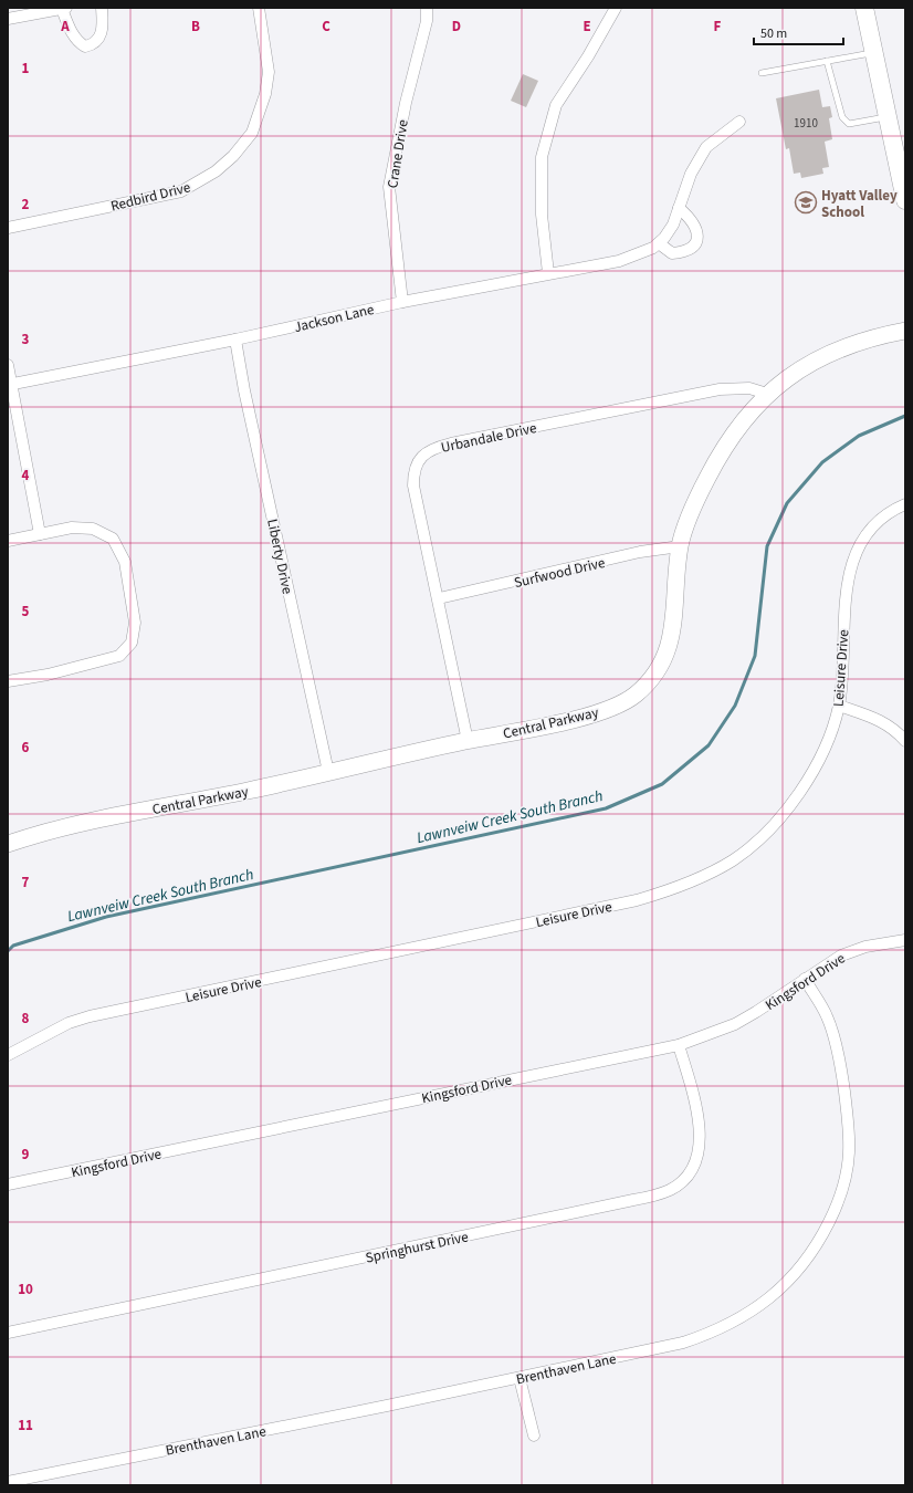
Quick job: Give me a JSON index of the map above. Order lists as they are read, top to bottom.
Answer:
{
  "streets": {
    "street": [
      "Crane Drive",
      "Redbird Drive",
      "Jackson Lane",
      "Urbandale Drive",
      "Liberty Drive",
      "Surfwood Drive",
      "Leisure Drive",
      "Central Parkway",
      "Kingsford Drive",
      "Springhurst Drive",
      "Brenthaven Lane"
    ]
  },
  "crossings": [
    ["Crane Drive", "Jackson Lane"],
    ["Jackson Lane", "Liberty Drive"],
    ["Urbandale Drive", "Surfwood Drive"],
    ["Urbandale Drive", "Central Parkway"],
    ["Liberty Drive", "Central Parkway"],
    ["Surfwood Drive", "Central Parkway"],
    ["Kingsford Drive", "Springhurst Drive"],
    ["Kingsford Drive", "Brenthaven Lane"]
  ],
  "water": ["Lawnveiw Creek South Branch"],
  "places": {
    "school or university": ["Hyatt Valley School"]
  },
  "house_numbers": ["1910"],
  "scale_bar": "50 m",
  "grid": {
    "columns": [
      "A",
      "B",
      "C",
      "D",
      "E",
      "F"
    ],
    "rows": [
      "1",
      "2",
      "3",
      "4",
      "5",
      "6",
      "7",
      "8",
      "9",
      "10",
      "11"
    ]
  }
}
